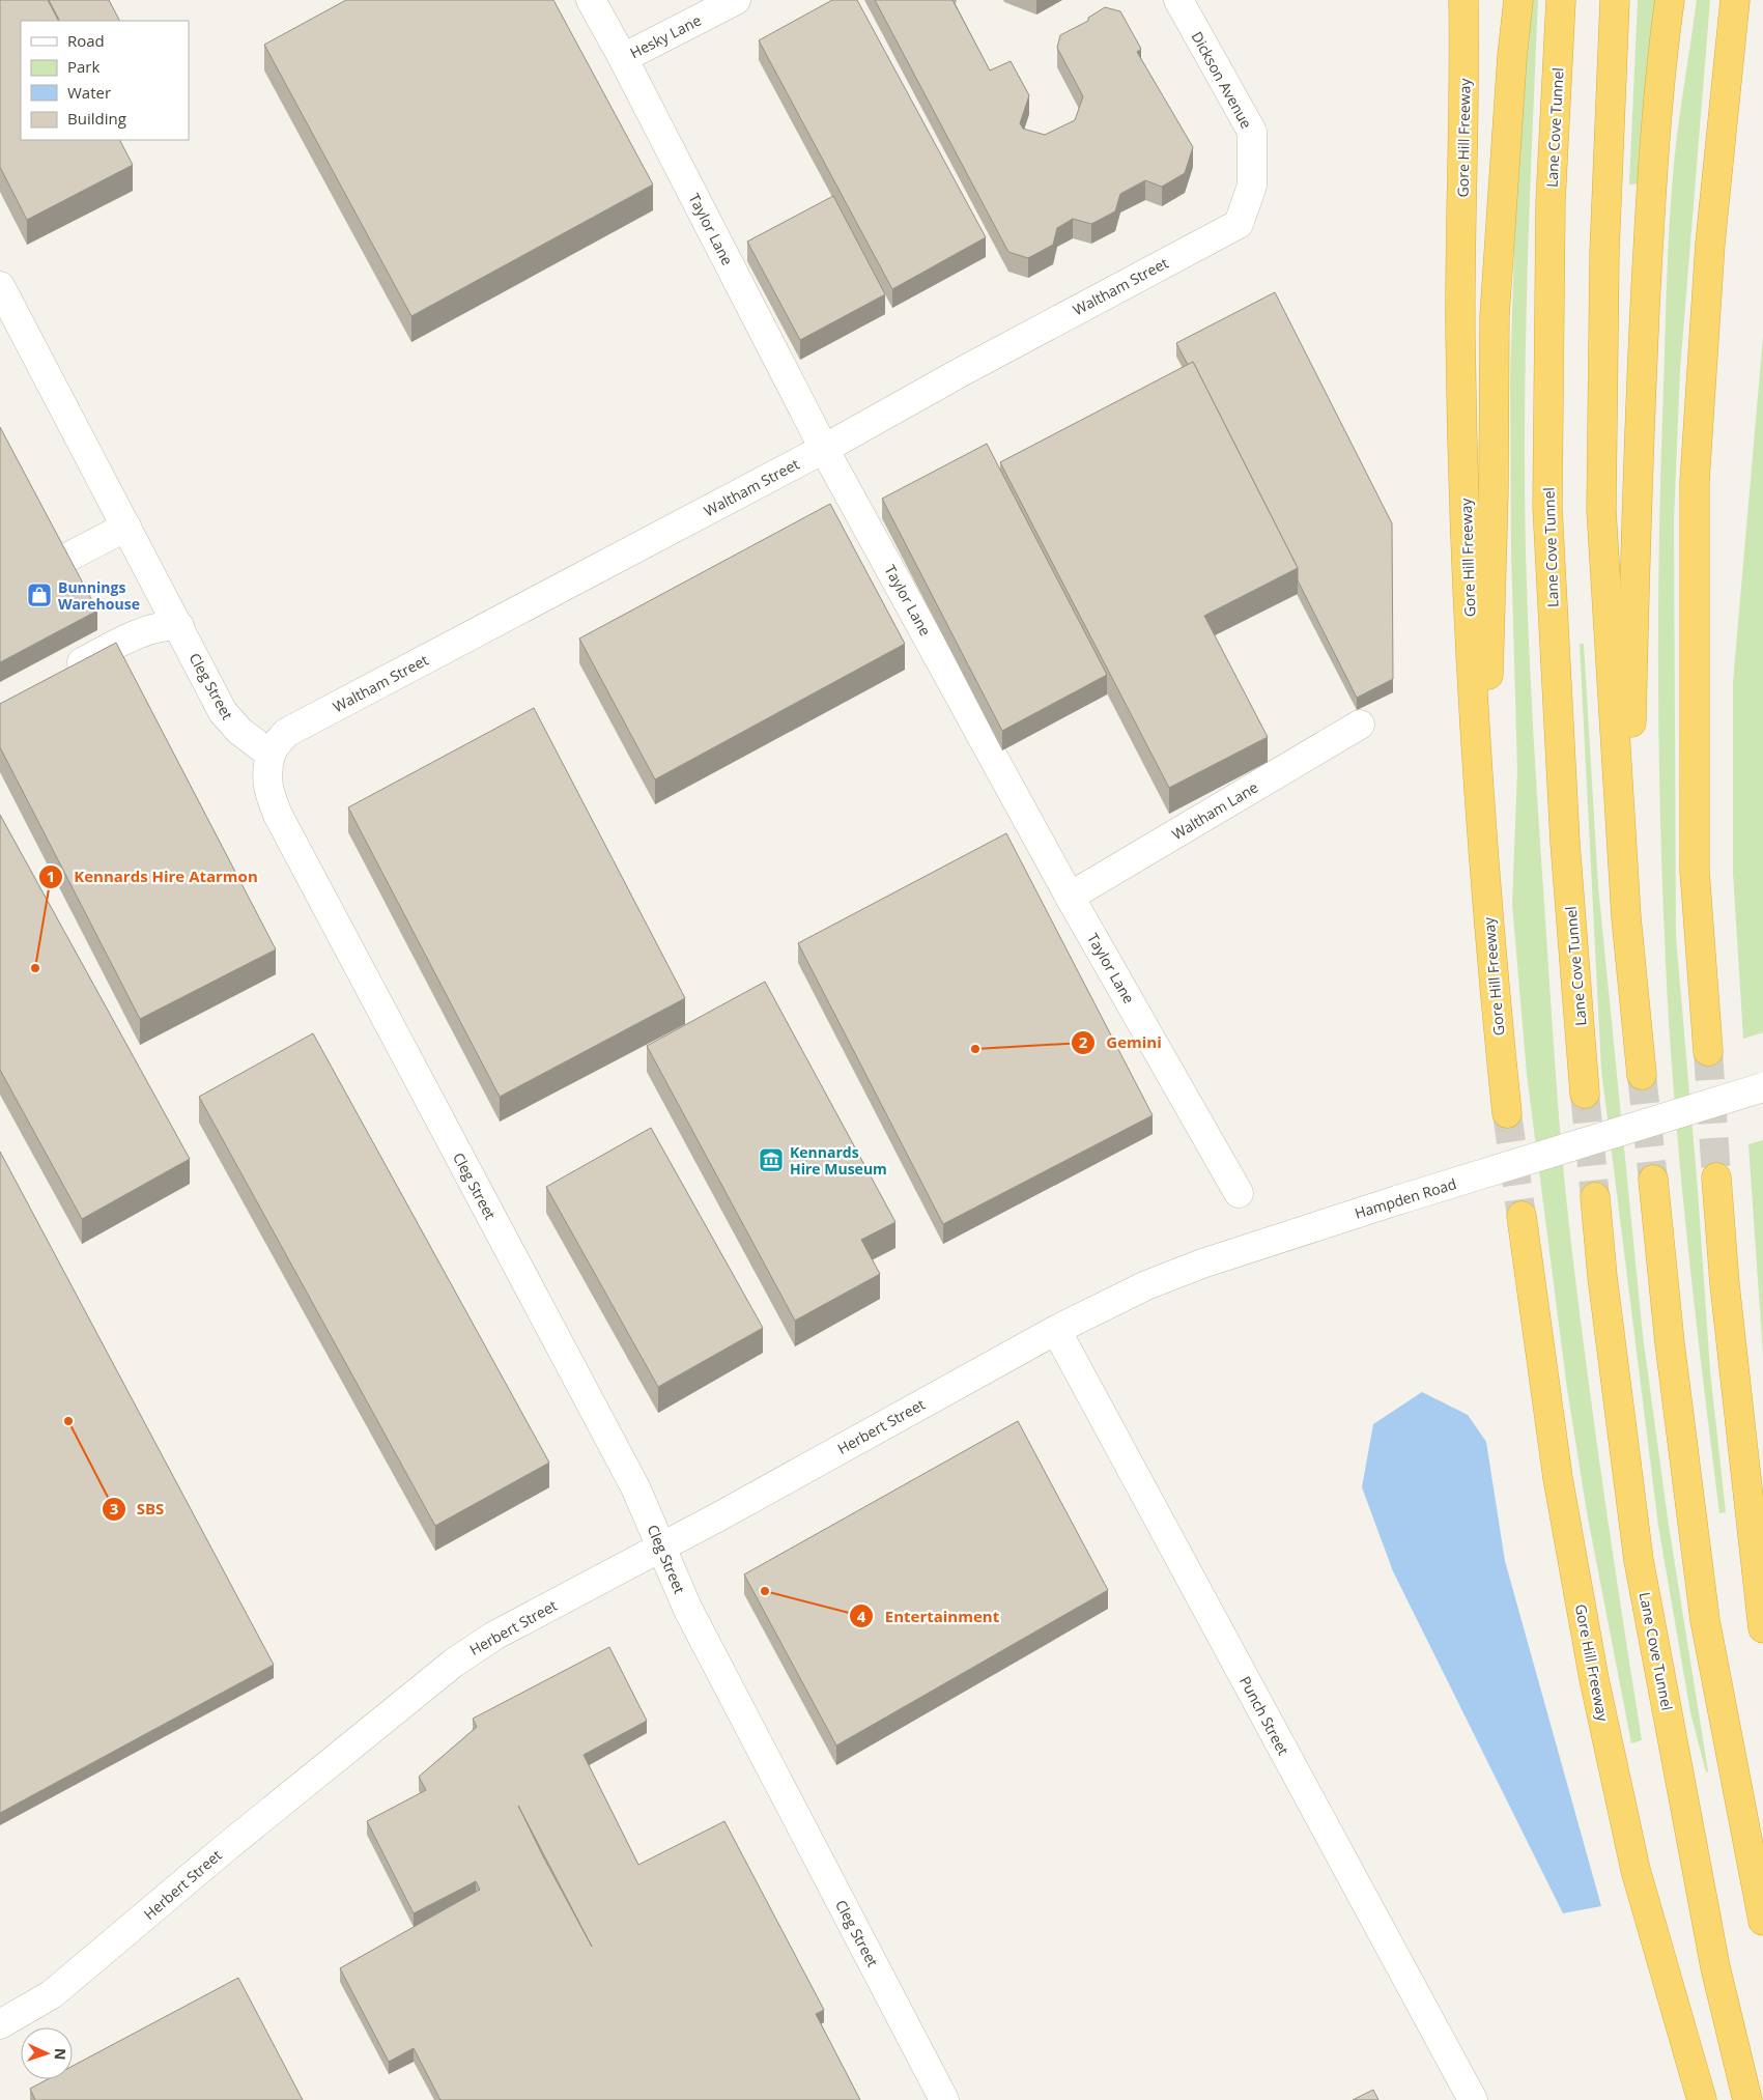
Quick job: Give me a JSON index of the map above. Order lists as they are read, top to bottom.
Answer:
{
  "streets": {
    "highway": ["Lane Cove Tunnel", "Gore Hill Freeway"],
    "street": [
      "Hesky Lane",
      "Dickson Avenue",
      "Taylor Lane",
      "Waltham Street",
      "Cleg Street",
      "Waltham Lane",
      "Hampden Road",
      "Herbert Street",
      "Punch Street"
    ]
  },
  "crossings": [
    ["Hesky Lane", "Taylor Lane"],
    ["Dickson Avenue", "Waltham Street"],
    ["Taylor Lane", "Waltham Street"],
    ["Taylor Lane", "Waltham Lane"],
    ["Waltham Street", "Cleg Street"],
    ["Cleg Street", "Herbert Street"],
    ["Hampden Road", "Herbert Street"],
    ["Hampden Road", "Punch Street"],
    ["Herbert Street", "Punch Street"]
  ],
  "places": {
    "shop": ["Bunnings Warehouse"],
    "other": [
      "Kennards Hire Atarmon",
      "Gemini",
      "SBS",
      "Entertainment"
    ],
    "museum": ["Kennards Hire Museum"]
  },
  "legend": [
    "Road",
    "Park",
    "Water",
    "Building"
  ],
  "north": "right"
}
